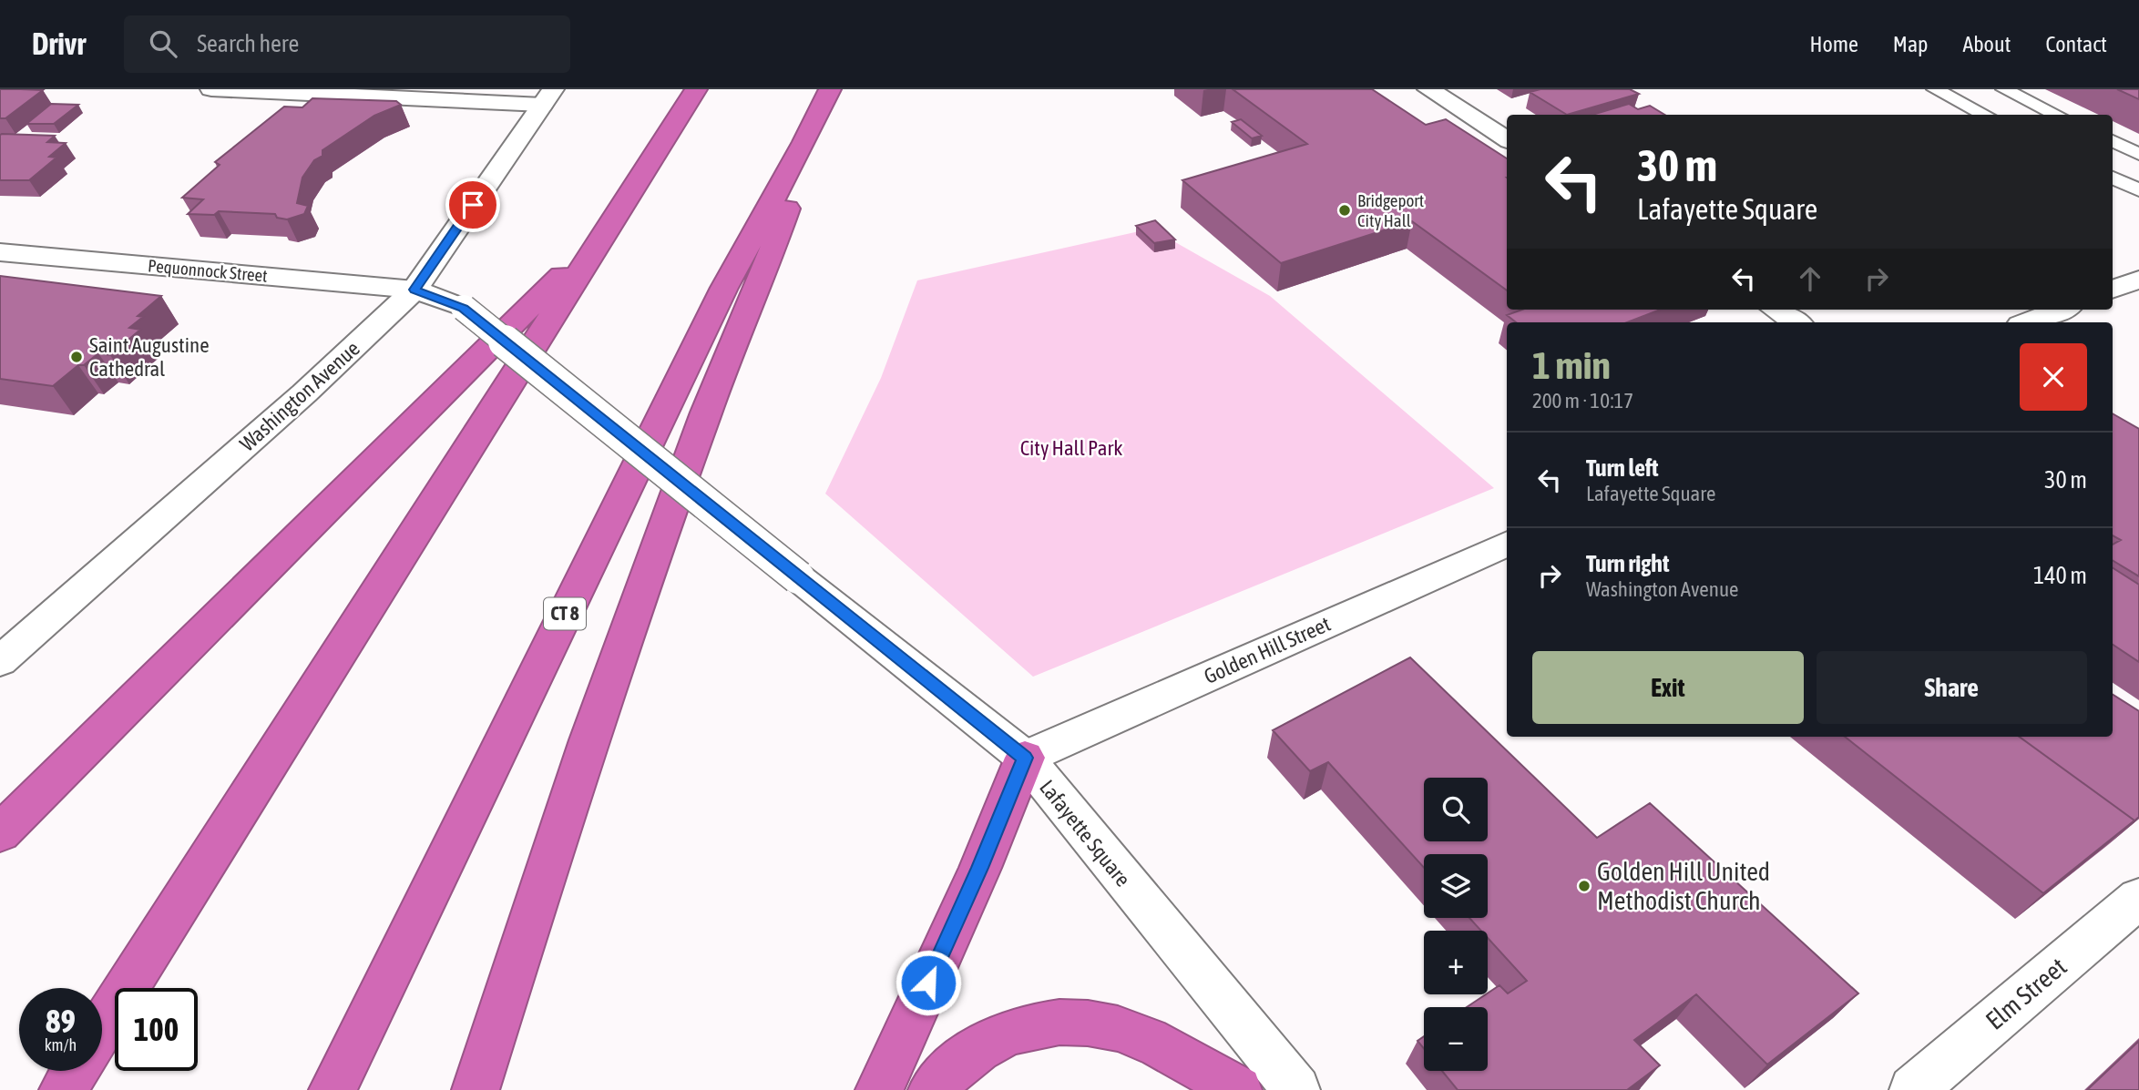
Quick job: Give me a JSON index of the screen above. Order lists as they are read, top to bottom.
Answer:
{
  "streets": {
    "highway": ["CT 8"],
    "main road": [
      "Pequonnock Street",
      "Washington Avenue",
      "Golden Hill Street",
      "Lafayette Square",
      "Elm Street"
    ]
  },
  "crossings": [
    ["Pequonnock Street", "Washington Avenue"],
    ["Pequonnock Street", "Lafayette Square"],
    ["Washington Avenue", "Lafayette Square"],
    ["Golden Hill Street", "Lafayette Square"]
  ],
  "parks": ["City Hall Park"],
  "places": ["Bridgeport City Hall", "Saint Augustine Cathedral", "Golden Hill United Methodist Church"],
  "page": {
    "header": "Drivr",
    "search": "Search here",
    "nav": [
      "Home",
      "Map",
      "About",
      "Contact"
    ],
    "turn": ["30 m", "Lafayette Square"],
    "heading": ["1 min", "200 m · 10:17"],
    "list": [
      {
        "name": "Turn left",
        "note": "Lafayette Square",
        "value": "30 m"
      },
      {
        "name": "Turn right",
        "note": "Washington Avenue",
        "value": "140 m"
      }
    ],
    "buttons": ["Exit", "Share"],
    "map_buttons": ["+", "−"],
    "speed": "89 km/h",
    "limit": "100"
  }
}
